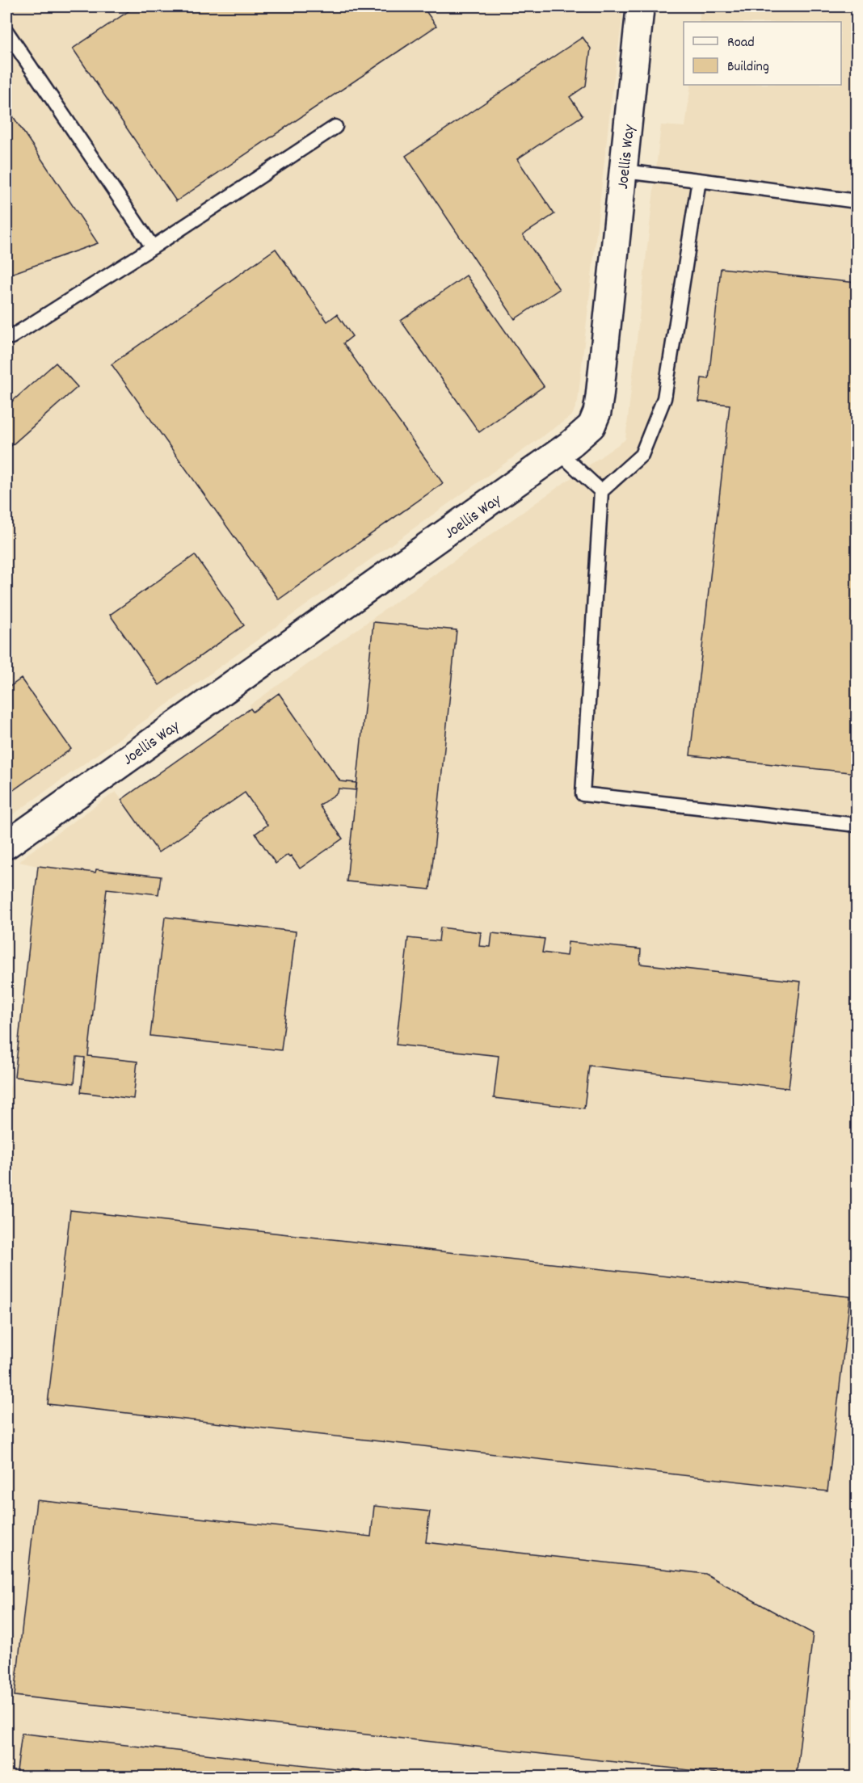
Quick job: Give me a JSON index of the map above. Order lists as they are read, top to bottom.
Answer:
{
  "streets": {
    "street": ["Joellis Way"]
  },
  "legend": ["Road", "Building"]
}
